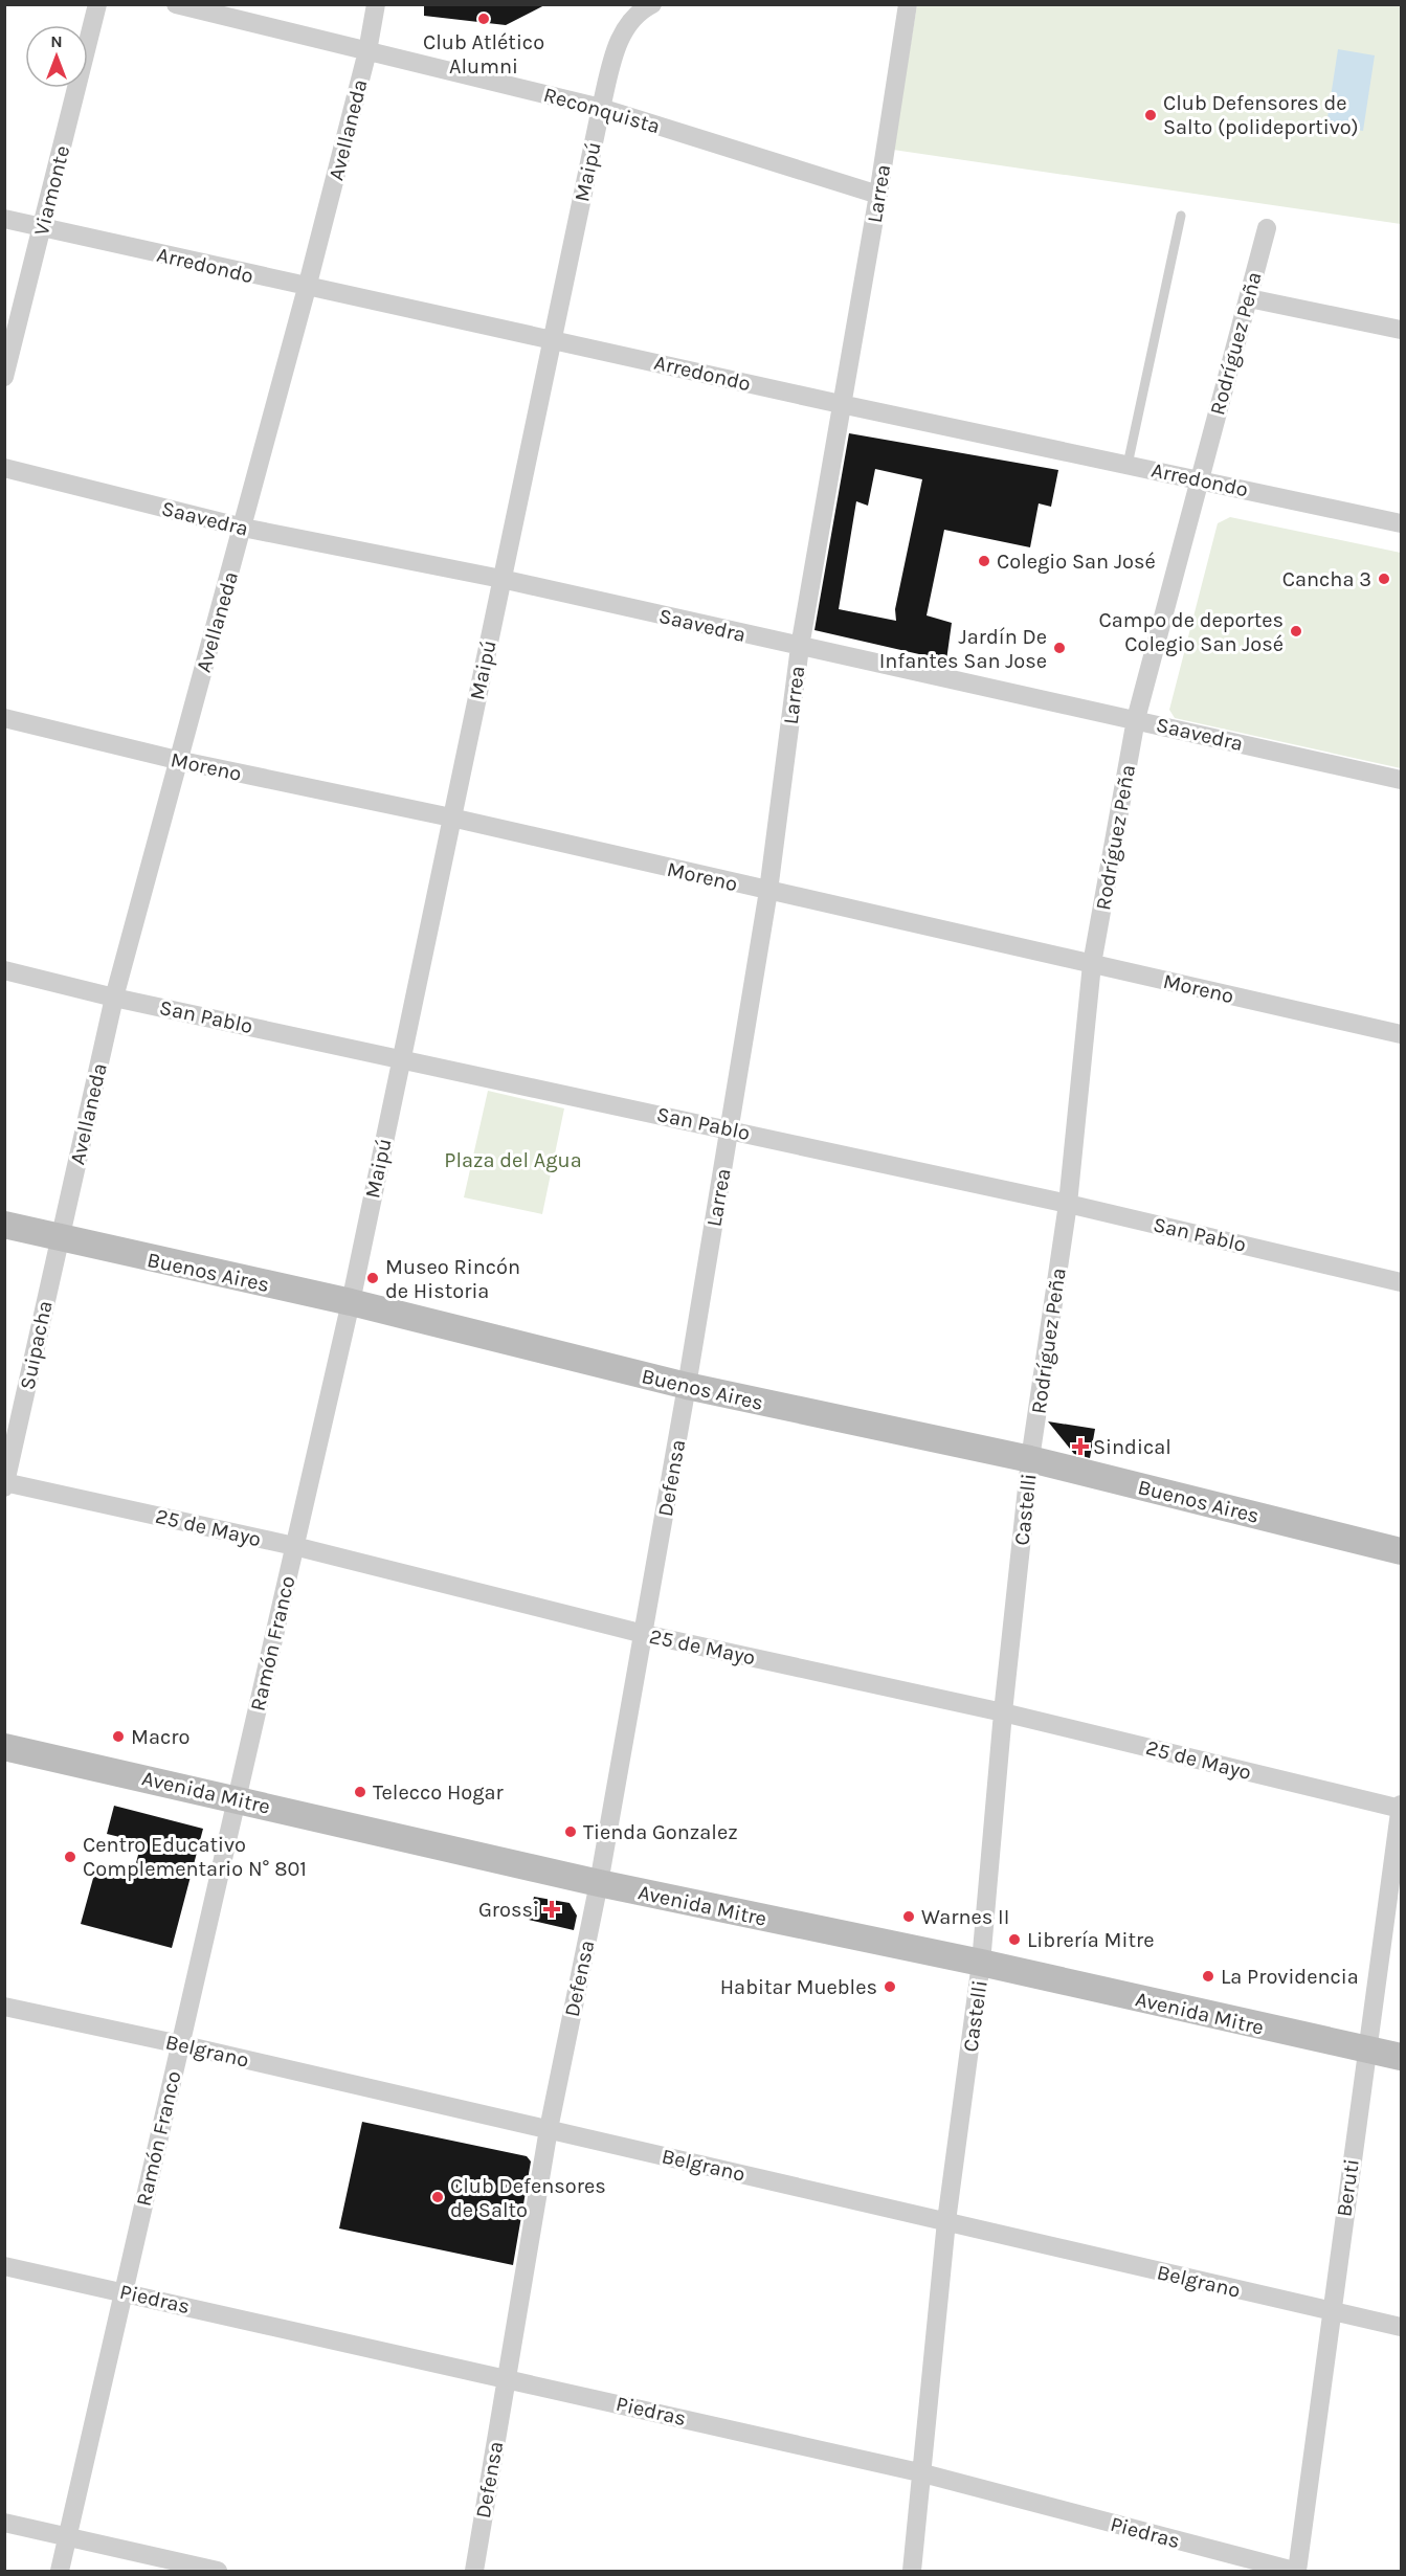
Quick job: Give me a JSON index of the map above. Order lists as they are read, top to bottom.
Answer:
{
  "streets": {
    "street": [
      "Reconquista",
      "Avellaneda",
      "Maipú",
      "Viamonte",
      "Larrea",
      "Arredondo",
      "Rodríguez Peña",
      "Saavedra",
      "Moreno",
      "San Pablo",
      "Buenos Aires",
      "Suipacha",
      "Defensa",
      "Castelli",
      "25 de Mayo",
      "Ramón Franco",
      "Avenida Mitre",
      "Belgrano",
      "Beruti",
      "Piedras"
    ]
  },
  "crossings": [
    ["Reconquista", "Avellaneda"],
    ["Reconquista", "Maipú"],
    ["Reconquista", "Larrea"],
    ["Avellaneda", "Arredondo"],
    ["Avellaneda", "Saavedra"],
    ["Avellaneda", "Moreno"],
    ["Avellaneda", "San Pablo"],
    ["Avellaneda", "Buenos Aires"],
    ["Avellaneda", "Suipacha"],
    ["Maipú", "Arredondo"],
    ["Maipú", "Saavedra"],
    ["Maipú", "Moreno"],
    ["Maipú", "San Pablo"],
    ["Maipú", "Buenos Aires"],
    ["Maipú", "Ramón Franco"],
    ["Viamonte", "Arredondo"],
    ["Larrea", "Arredondo"],
    ["Larrea", "Saavedra"],
    ["Larrea", "Moreno"],
    ["Larrea", "San Pablo"],
    ["Larrea", "Buenos Aires"],
    ["Larrea", "Defensa"],
    ["Arredondo", "Rodríguez Peña"],
    ["Rodríguez Peña", "Saavedra"],
    ["Rodríguez Peña", "Moreno"],
    ["Rodríguez Peña", "San Pablo"],
    ["Rodríguez Peña", "Buenos Aires"],
    ["Rodríguez Peña", "Castelli"],
    ["Buenos Aires", "Suipacha"],
    ["Buenos Aires", "Defensa"],
    ["Buenos Aires", "Castelli"],
    ["Buenos Aires", "Ramón Franco"],
    ["Suipacha", "25 de Mayo"],
    ["Defensa", "25 de Mayo"],
    ["Defensa", "Avenida Mitre"],
    ["Defensa", "Belgrano"],
    ["Defensa", "Piedras"],
    ["Castelli", "25 de Mayo"],
    ["Castelli", "Avenida Mitre"],
    ["Castelli", "Belgrano"],
    ["Castelli", "Piedras"],
    ["25 de Mayo", "Ramón Franco"],
    ["25 de Mayo", "Beruti"],
    ["Ramón Franco", "Avenida Mitre"],
    ["Ramón Franco", "Belgrano"],
    ["Ramón Franco", "Piedras"],
    ["Avenida Mitre", "Beruti"],
    ["Belgrano", "Beruti"],
    ["Beruti", "Piedras"]
  ],
  "parks": ["Plaza del Agua"],
  "places": {
    "other": [
      "Club Atlético Alumni",
      "Club Defensores de Salto (polideportivo)",
      "Colegio San José",
      "Cancha 3",
      "Campo de deportes Colegio San José",
      "Jardín De Infantes San Jose",
      "Museo Rincón de Historia",
      "Macro",
      "Telecco Hogar",
      "Tienda Gonzalez",
      "Centro Educativo Complementario N° 801",
      "Warnes II",
      "Librería Mitre",
      "La Providencia",
      "Habitar Muebles",
      "Club Defensores de Salto"
    ],
    "health": ["Sindical", "Grossi"]
  },
  "north": "top"
}
